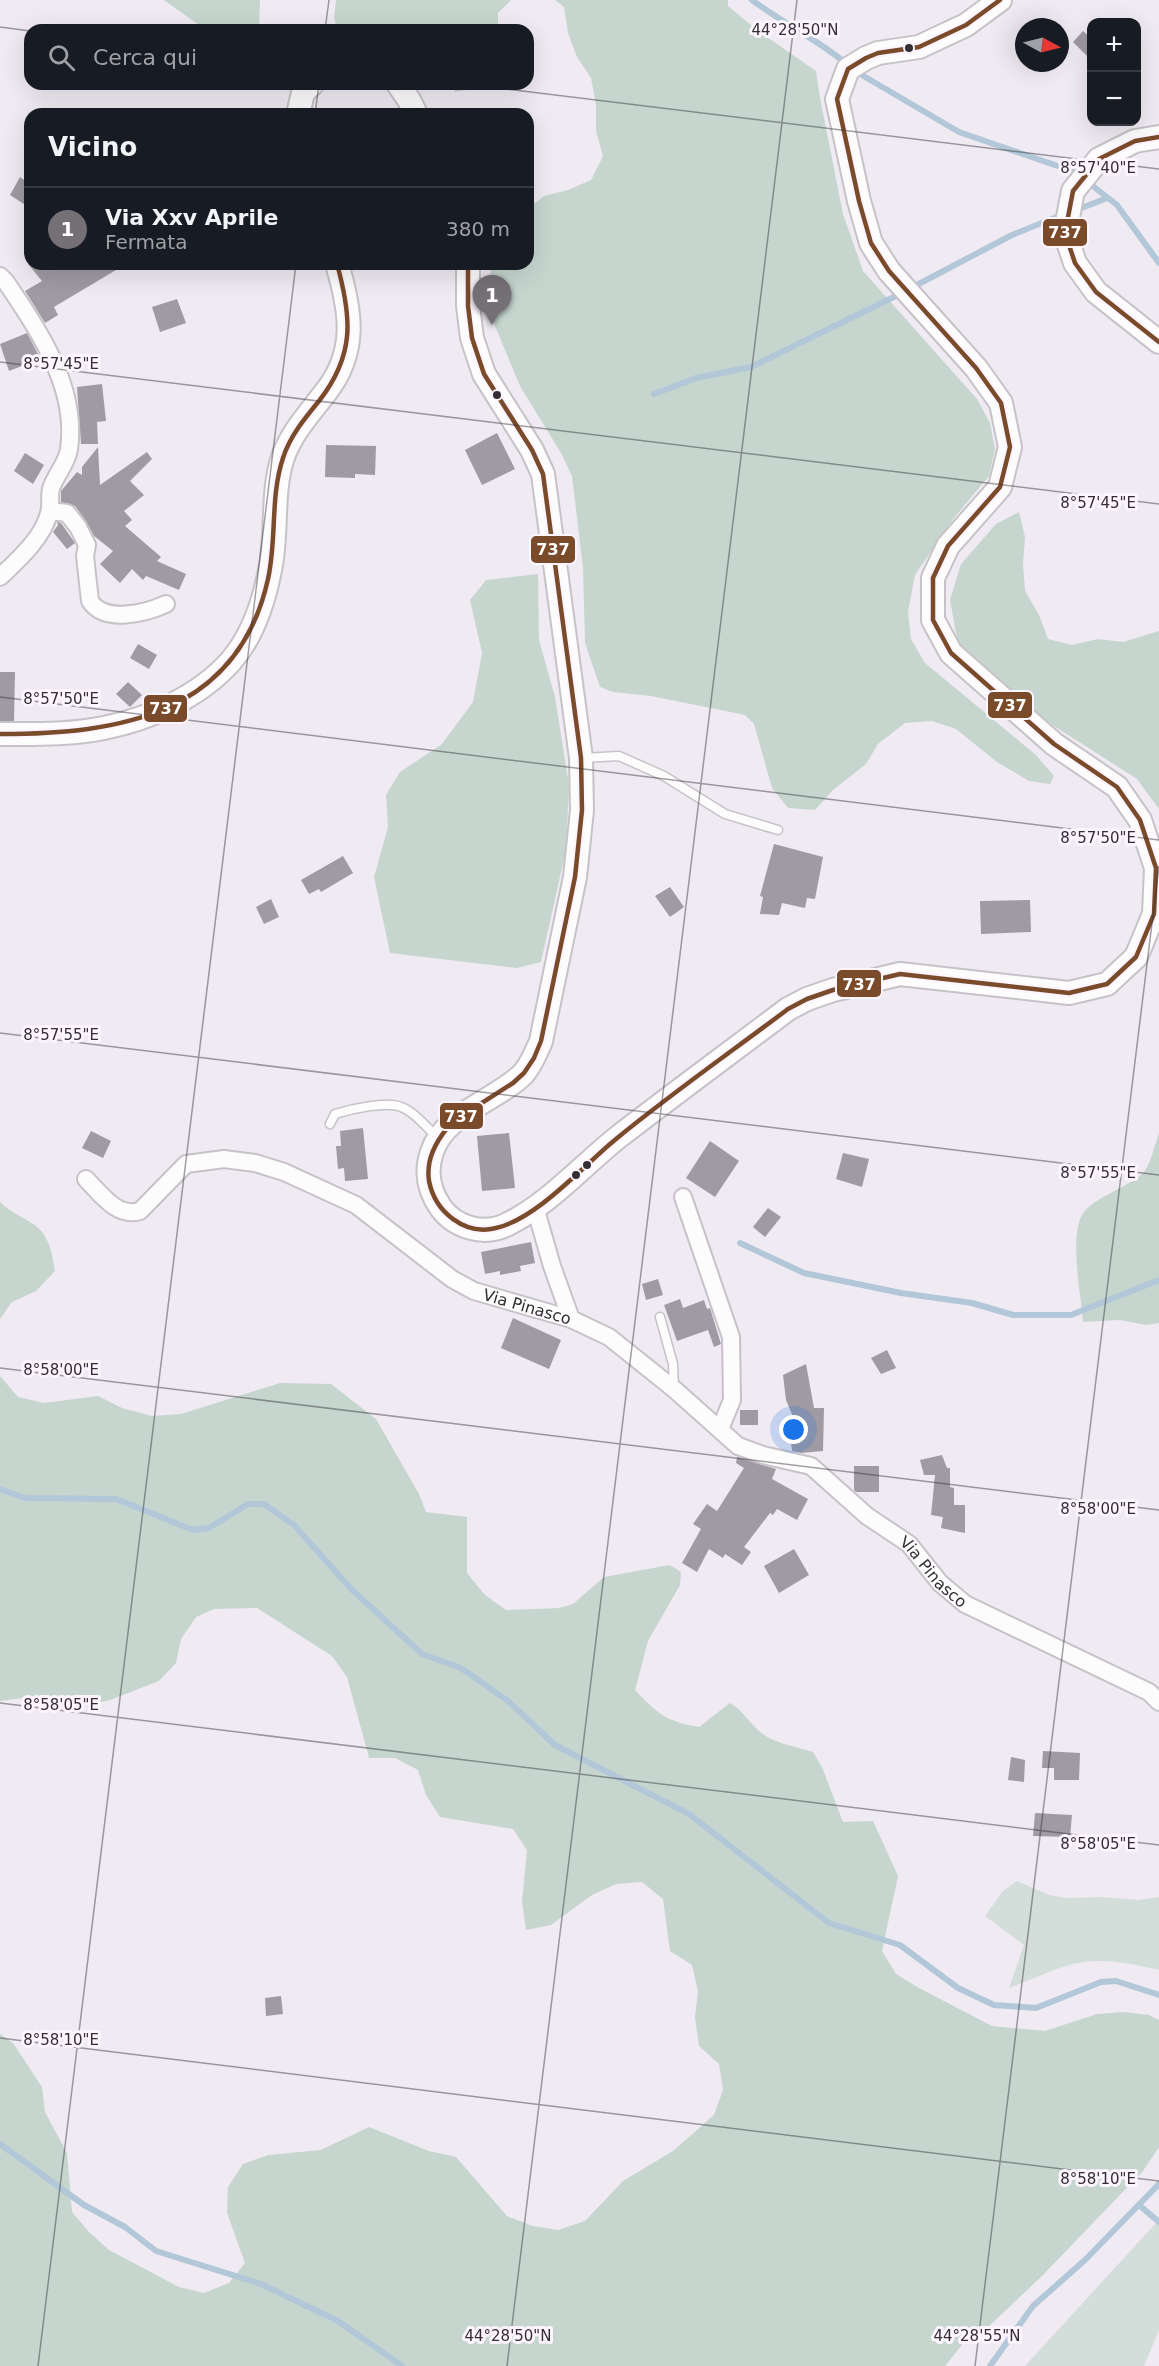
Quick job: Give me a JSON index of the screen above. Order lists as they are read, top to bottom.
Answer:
{
  "streets": {
    "street": ["Via Pinasco"]
  },
  "lines": ["transit line 737"],
  "north": "right",
  "page": {
    "map_buttons": ["+", "−"],
    "search": "Cerca qui",
    "heading": "Vicino",
    "list": [
      {
        "mark": "1",
        "name": "Via Xxv Aprile",
        "note": "Fermata",
        "value": "380 m"
      }
    ],
    "pins": "1"
  },
  "coordinates": [
    "44°28'50\"N",
    "8°57'40\"E",
    "8°57'45\"E",
    "8°57'50\"E",
    "8°57'55\"E",
    "8°58'00\"E",
    "8°58'05\"E",
    "8°58'10\"E",
    "44°28'55\"N"
  ]
}
